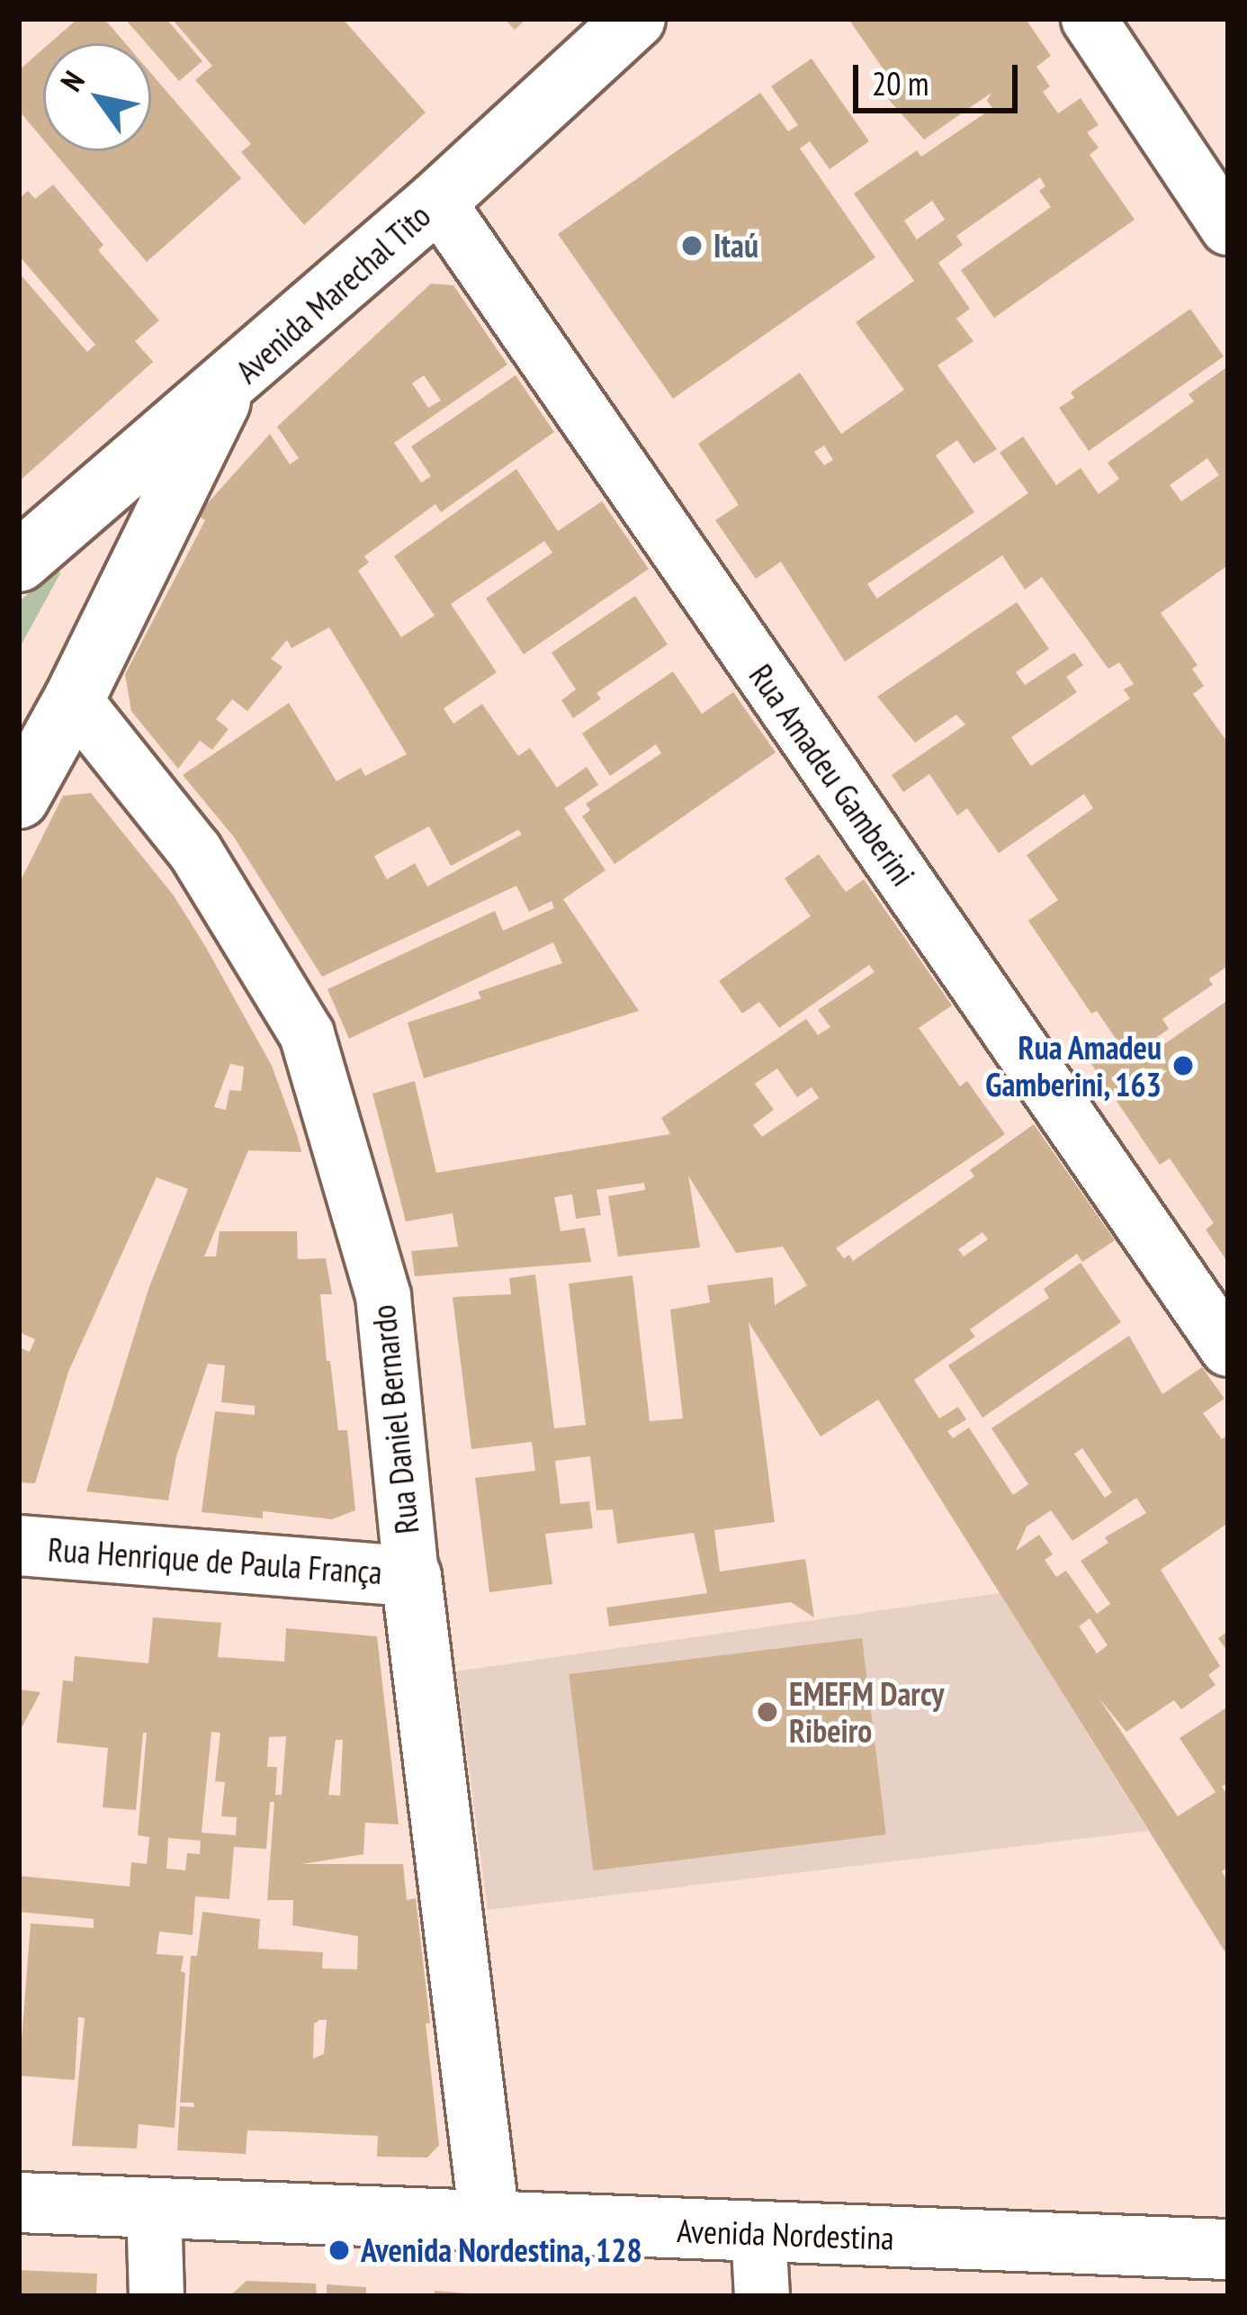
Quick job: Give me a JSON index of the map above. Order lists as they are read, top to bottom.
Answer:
{
  "streets": {
    "main road": [
      "Avenida Marechal Tito",
      "Rua Daniel Bernardo",
      "Rua Henrique de Paula França",
      "Avenida Nordestina"
    ],
    "street": ["Rua Amadeu Gamberini"]
  },
  "crossings": [
    ["Avenida Marechal Tito", "Rua Amadeu Gamberini"],
    ["Avenida Marechal Tito", "Rua Daniel Bernardo"],
    ["Rua Daniel Bernardo", "Rua Henrique de Paula França"],
    ["Rua Daniel Bernardo", "Avenida Nordestina"]
  ],
  "places": [
    "Itaú",
    "Rua Amadeu Gamberini, 163",
    "EMEFM Darcy Ribeiro",
    "Avenida Nordestina, 128"
  ],
  "scale_bar": "20 m",
  "north": "top left"
}
